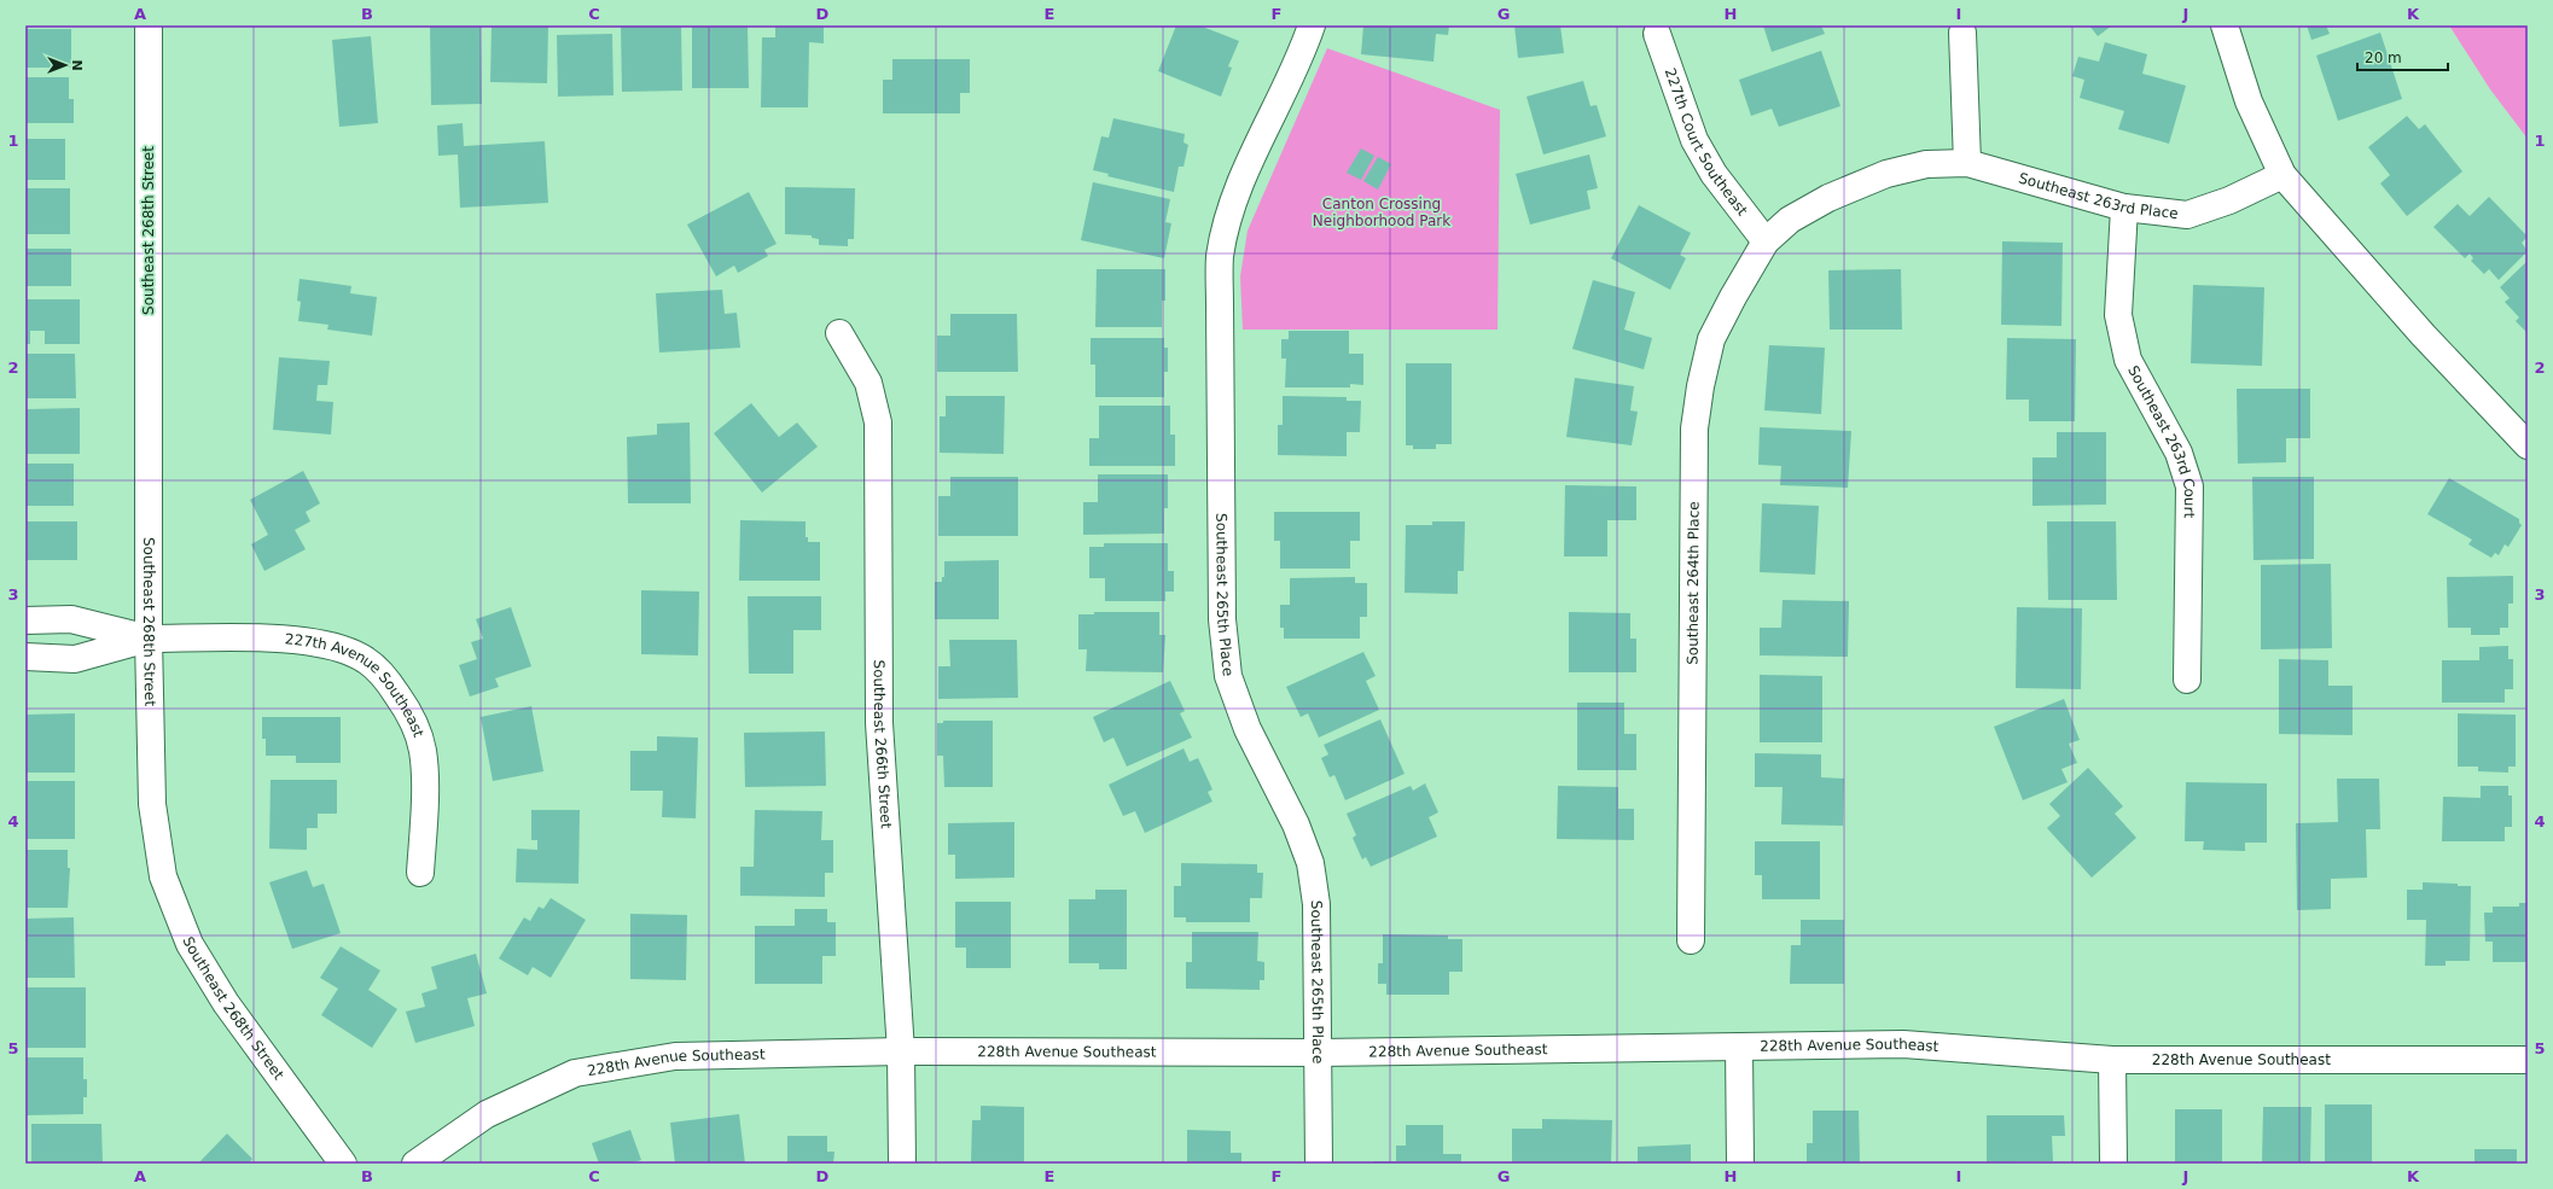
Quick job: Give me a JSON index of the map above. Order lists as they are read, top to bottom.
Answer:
{
  "streets": {
    "street": [
      "227th Court Southeast",
      "Southeast 263rd Place",
      "Southeast 268th Street",
      "Southeast 263rd Court",
      "Southeast 264th Place",
      "Southeast 265th Place",
      "227th Avenue Southeast",
      "Southeast 266th Street",
      "228th Avenue Southeast"
    ]
  },
  "crossings": [
    ["227th Court Southeast", "Southeast 263rd Place"],
    ["227th Court Southeast", "Southeast 264th Place"],
    ["Southeast 263rd Place", "Southeast 263rd Court"],
    ["Southeast 263rd Place", "Southeast 264th Place"],
    ["Southeast 268th Street", "227th Avenue Southeast"],
    ["Southeast 265th Place", "228th Avenue Southeast"],
    ["Southeast 266th Street", "228th Avenue Southeast"]
  ],
  "parks": ["Canton Crossing Neighborhood Park"],
  "scale_bar": "20 m",
  "north": "right",
  "grid": {
    "columns": [
      "A",
      "B",
      "C",
      "D",
      "E",
      "F",
      "G",
      "H",
      "I",
      "J",
      "K"
    ],
    "rows": [
      "1",
      "2",
      "3",
      "4",
      "5"
    ]
  }
}
